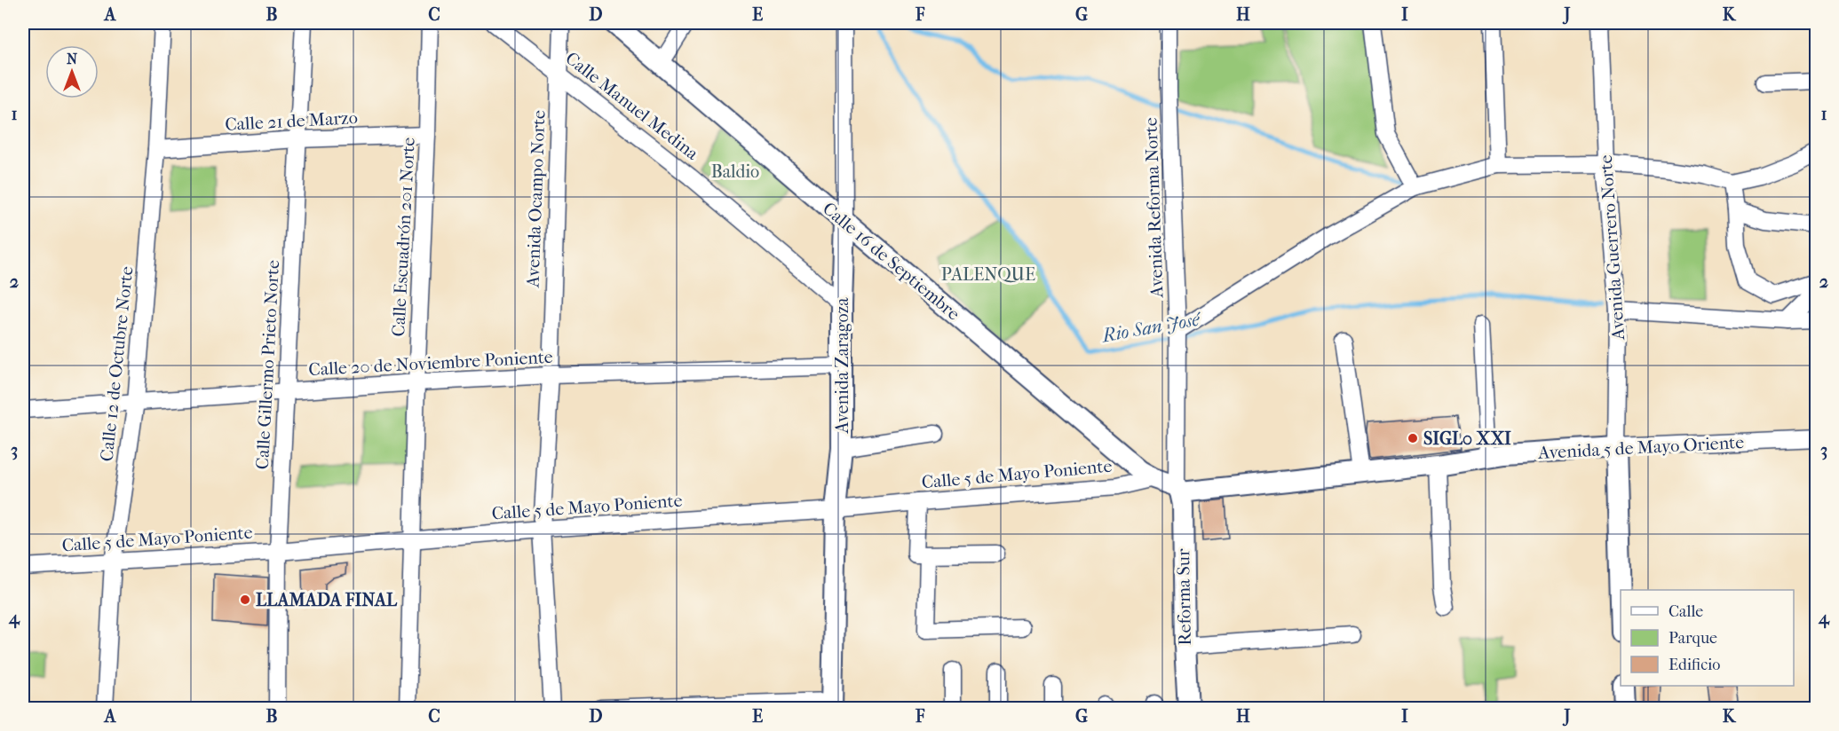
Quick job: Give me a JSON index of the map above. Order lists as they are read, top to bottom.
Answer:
{
  "streets": {
    "main road": [
      "Avenida Guerrero Norte",
      "Calle 16 de Septiembre",
      "Avenida Zaragoza",
      "Avenida 5 de Mayo Oriente",
      "Reforma Sur"
    ],
    "street": [
      "Calle Manuel Medina",
      "Calle 21 de Marzo",
      "Avenida Ocampo Norte",
      "Avenida Reforma Norte",
      "Calle Escuadrón 201 Norte",
      "Calle 20 de Noviembre Poniente",
      "Calle 12 de Octubre Norte",
      "Calle Gillermo Prieto Norte",
      "Calle 5 de Mayo Poniente"
    ]
  },
  "crossings": [
    ["Calle Manuel Medina", "Avenida Ocampo Norte"],
    ["Calle Manuel Medina", "Avenida Zaragoza"],
    ["Calle 21 de Marzo", "Calle Escuadrón 201 Norte"],
    ["Calle 21 de Marzo", "Calle 12 de Octubre Norte"],
    ["Calle 21 de Marzo", "Calle Gillermo Prieto Norte"],
    ["Avenida Ocampo Norte", "Calle 20 de Noviembre Poniente"],
    ["Avenida Reforma Norte", "Calle 16 de Septiembre"],
    ["Avenida Reforma Norte", "Avenida 5 de Mayo Oriente"],
    ["Avenida Reforma Norte", "Reforma Sur"],
    ["Calle Escuadrón 201 Norte", "Calle 20 de Noviembre Poniente"],
    ["Calle Escuadrón 201 Norte", "Calle 5 de Mayo Poniente"],
    ["Avenida Guerrero Norte", "Avenida 5 de Mayo Oriente"],
    ["Calle 16 de Septiembre", "Avenida Zaragoza"],
    ["Calle 16 de Septiembre", "Avenida 5 de Mayo Oriente"],
    ["Calle 16 de Septiembre", "Calle 5 de Mayo Poniente"],
    ["Calle 16 de Septiembre", "Reforma Sur"],
    ["Calle 20 de Noviembre Poniente", "Calle 12 de Octubre Norte"],
    ["Calle 20 de Noviembre Poniente", "Calle Gillermo Prieto Norte"],
    ["Calle 20 de Noviembre Poniente", "Avenida Zaragoza"],
    ["Calle 12 de Octubre Norte", "Calle 5 de Mayo Poniente"],
    ["Calle Gillermo Prieto Norte", "Calle 5 de Mayo Poniente"],
    ["Avenida Zaragoza", "Calle 5 de Mayo Poniente"],
    ["Avenida 5 de Mayo Oriente", "Reforma Sur"]
  ],
  "water": ["Rio San José"],
  "parks": ["Baldio", "PALENQUE"],
  "places": ["SIGL0 XXI", "LLAMADA FINAL"],
  "legend": ["Calle", "Parque", "Edificio"],
  "north": "top",
  "grid": {
    "columns": [
      "A",
      "B",
      "C",
      "D",
      "E",
      "F",
      "G",
      "H",
      "I",
      "J",
      "K"
    ],
    "rows": [
      "1",
      "2",
      "3",
      "4"
    ]
  }
}
